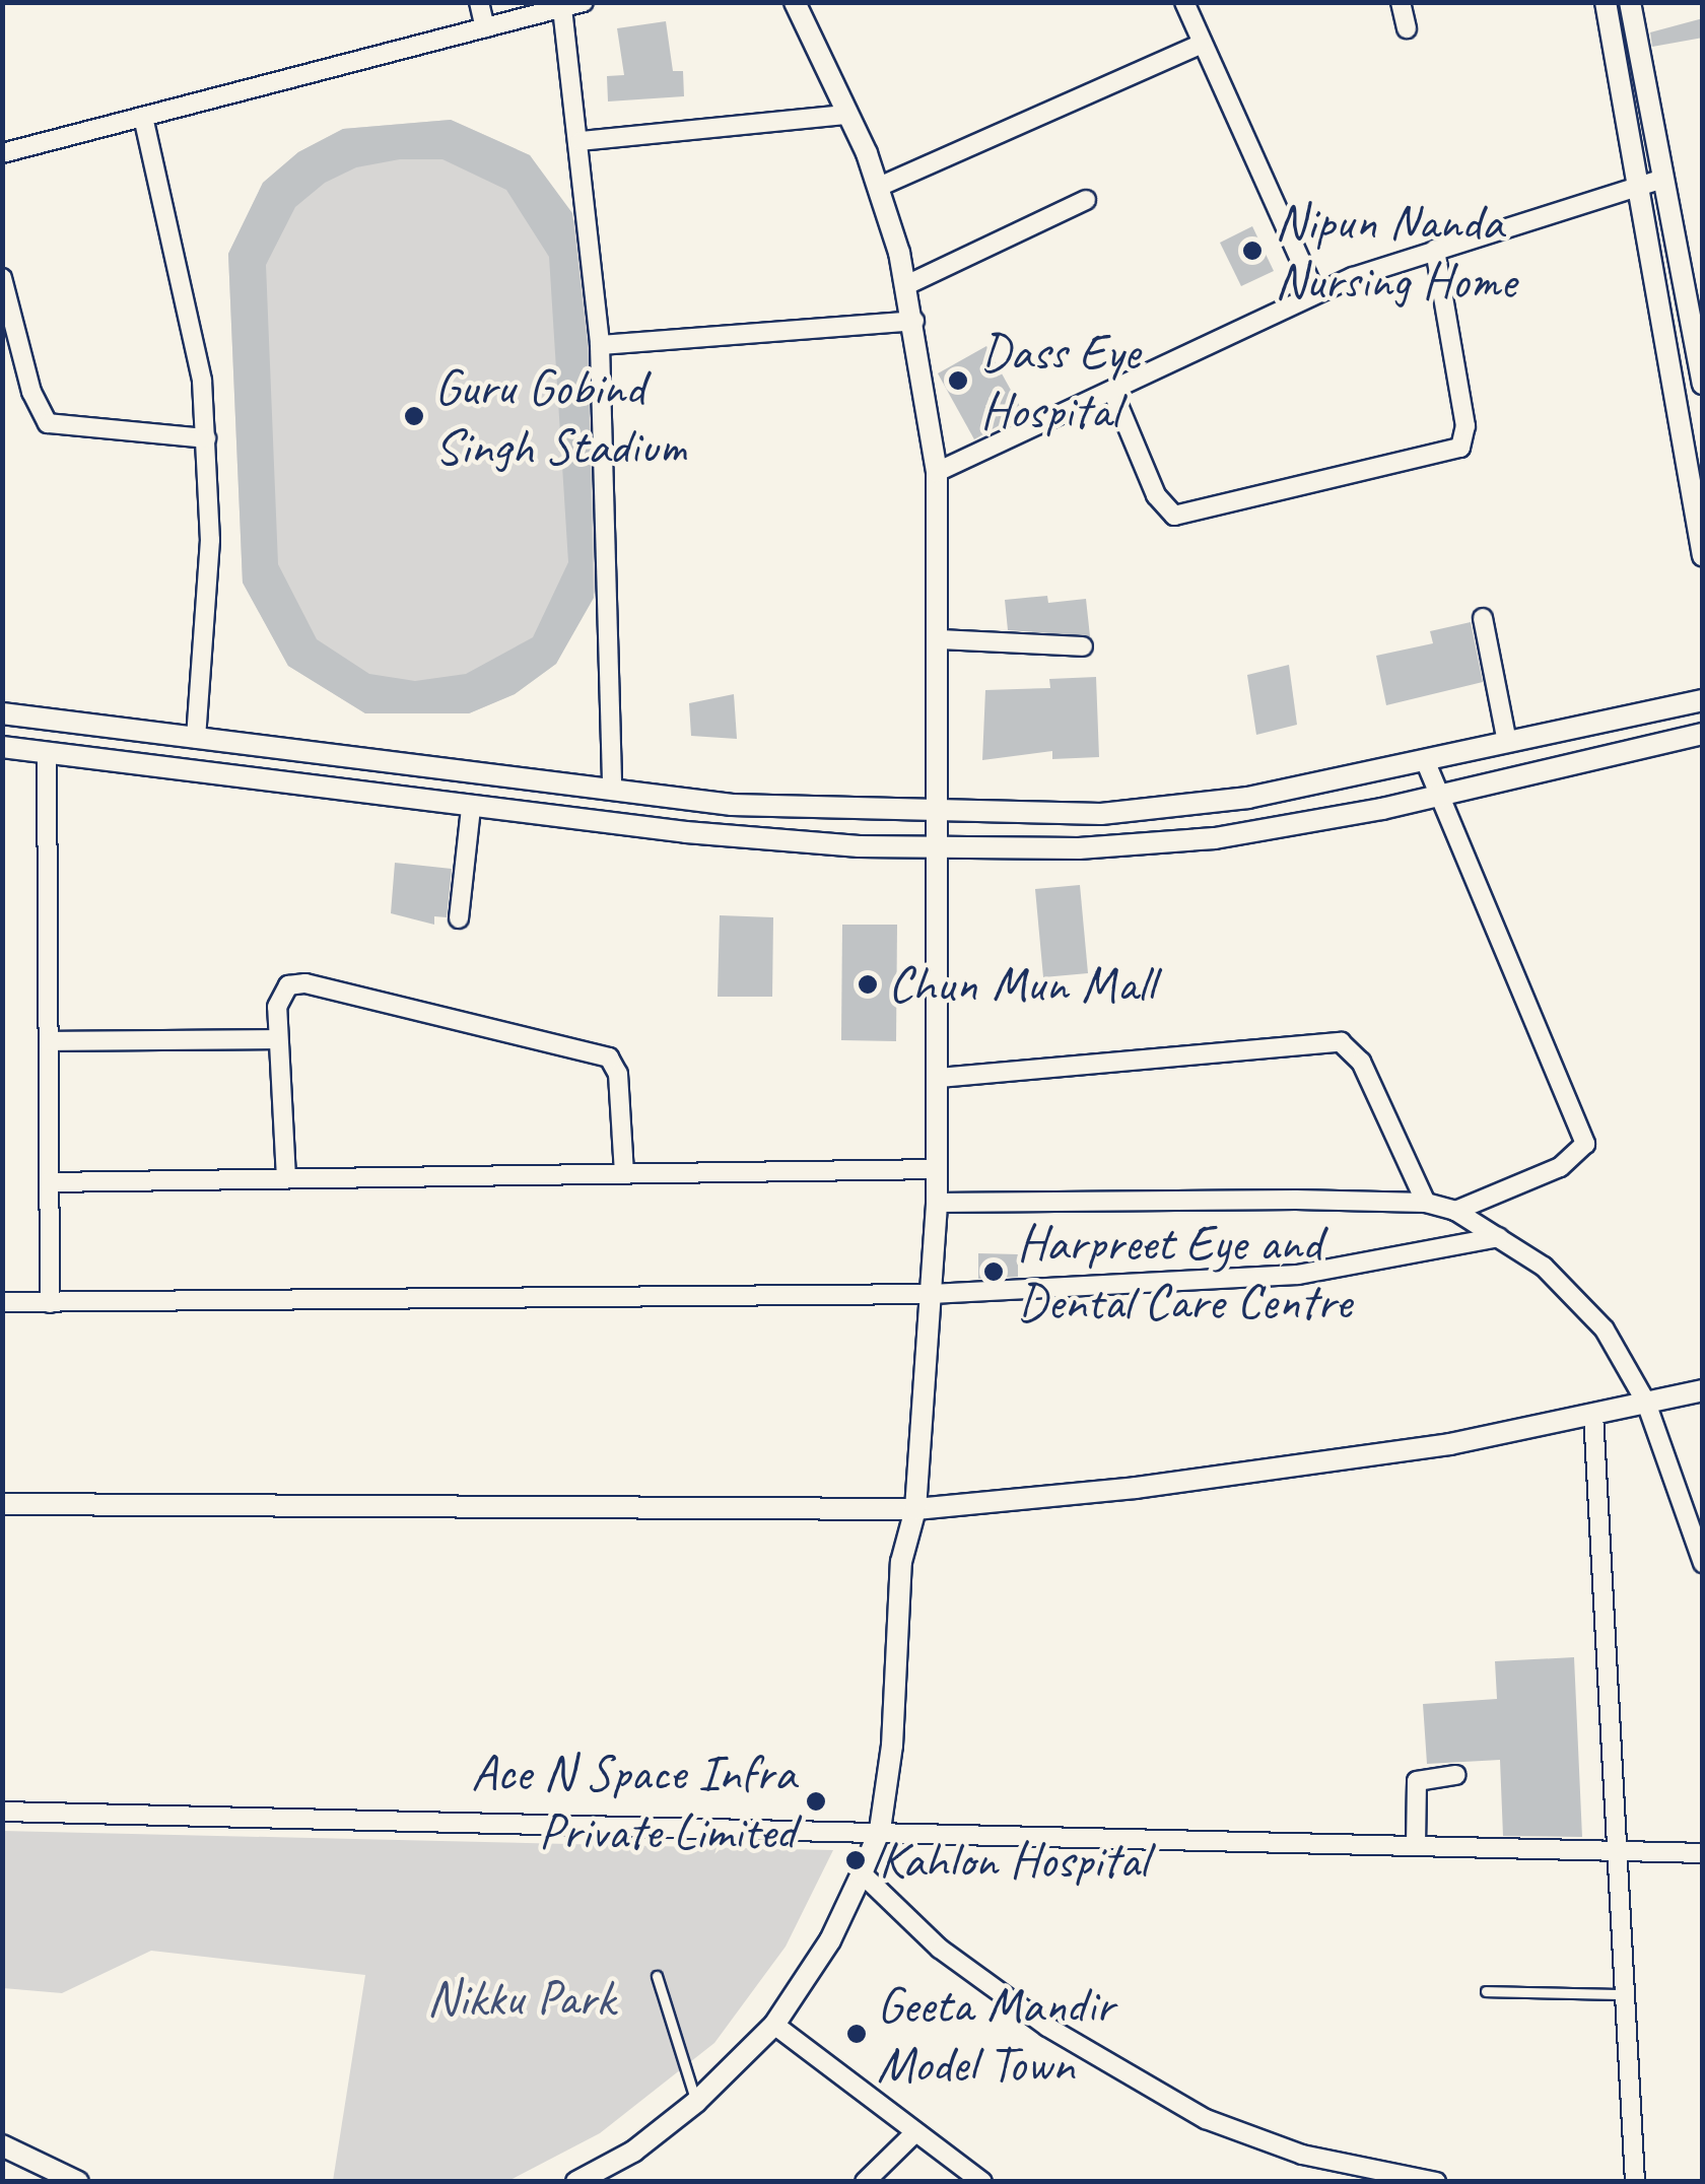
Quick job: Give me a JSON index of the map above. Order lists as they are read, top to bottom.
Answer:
{
  "parks": ["Nikku Park"],
  "places": [
    "Nipun Nanda Nursing Home",
    "Dass Eye Hospital",
    "Guru Gobind Singh Stadium",
    "Chun Mun Mall",
    "Harpreet Eye and Dental Care Centre",
    "Ace N Space Infra Private Limited",
    "Kahlon Hospital",
    "Geeta Mandir Model Town"
  ]
}
